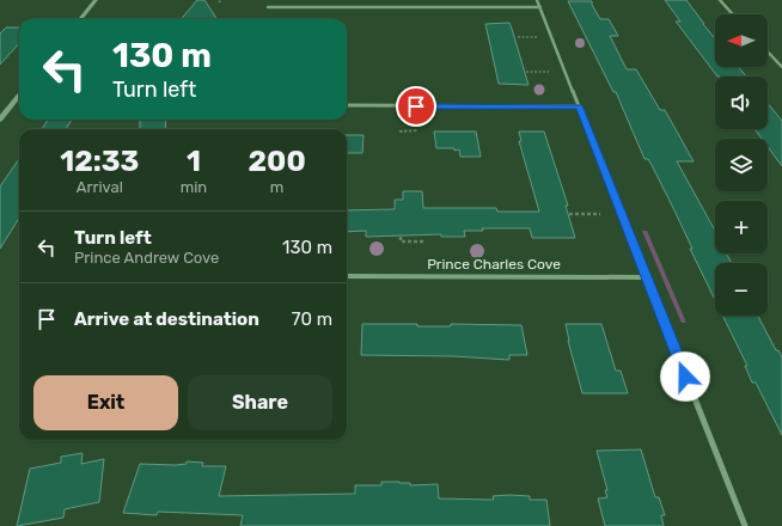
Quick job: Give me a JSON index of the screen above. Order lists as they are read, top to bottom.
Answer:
{
  "streets": {
    "street": ["Prince Charles Cove"]
  },
  "north": "left",
  "page": {
    "map_buttons": ["+", "−"],
    "turn": ["130 m", "Turn left"],
    "eta": [
      "12:33",
      "Arrival",
      "1",
      "min",
      "200",
      "m"
    ],
    "list": [
      {
        "name": "Turn left",
        "note": "Prince Andrew Cove",
        "value": "130 m"
      },
      {
        "name": "Arrive at destination",
        "value": "70 m"
      }
    ],
    "buttons": ["Exit", "Share"]
  }
}
